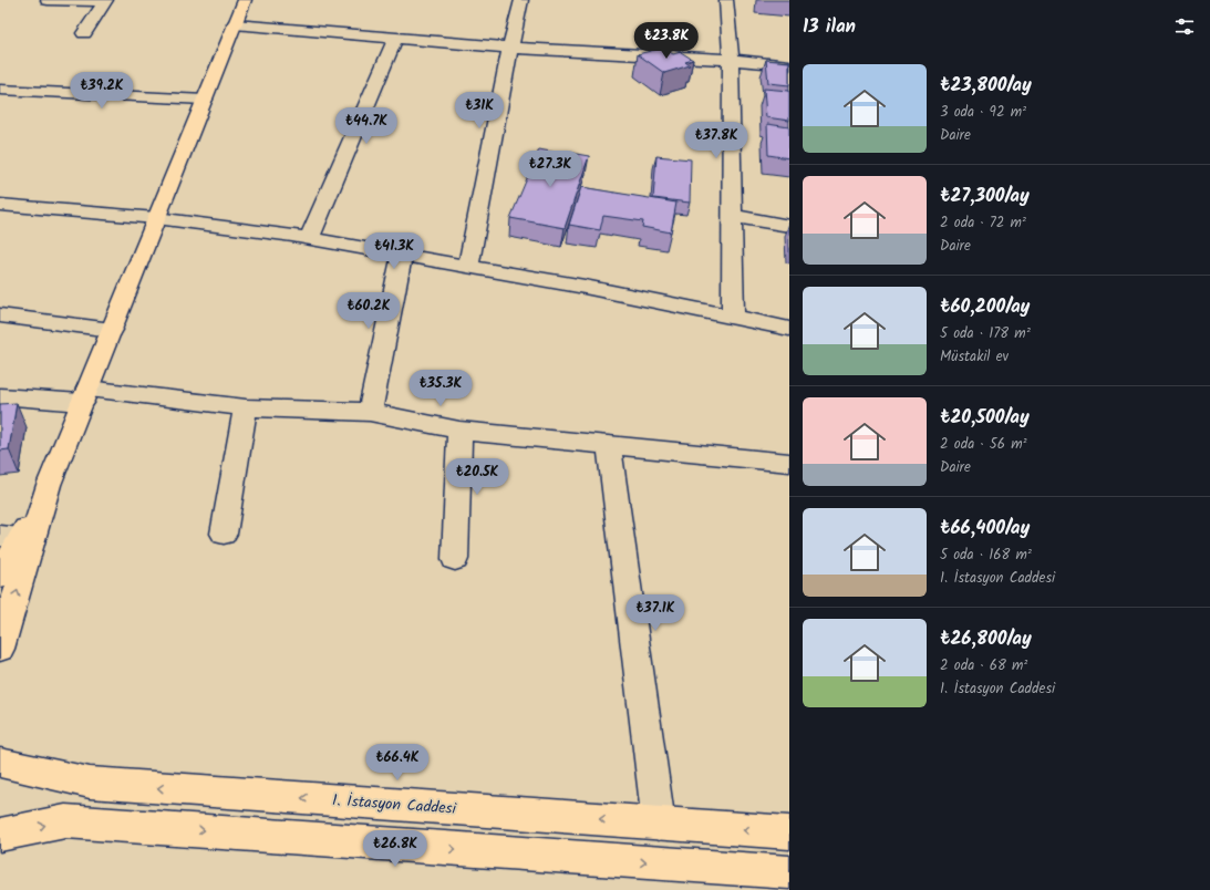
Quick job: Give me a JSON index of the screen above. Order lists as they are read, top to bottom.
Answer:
{
  "streets": {
    "main road": ["1. İstasyon Caddesi"]
  },
  "page": {
    "heading": "13 ilan",
    "price": [
      "₺23.8K",
      "₺39.2K",
      "₺31K",
      "₺44.7K",
      "₺37.8K",
      "₺27.3K",
      "₺41.3K",
      "₺60.2K",
      "₺35.3K",
      "₺20.5K",
      "₺37.1K",
      "₺66.4K",
      "₺26.8K"
    ],
    "list": [
      {
        "name": "₺23,800/ay",
        "note": "3 oda · 92 m² · Daire"
      },
      {
        "name": "₺27,300/ay",
        "note": "2 oda · 72 m² · Daire"
      },
      {
        "name": "₺60,200/ay",
        "note": "5 oda · 178 m² · Müstakil ev"
      },
      {
        "name": "₺20,500/ay",
        "note": "2 oda · 56 m² · Daire"
      },
      {
        "name": "₺66,400/ay",
        "note": "5 oda · 168 m² · 1. İstasyon Caddesi"
      },
      {
        "name": "₺26,800/ay",
        "note": "2 oda · 68 m² · 1. İstasyon Caddesi"
      }
    ]
  }
}
